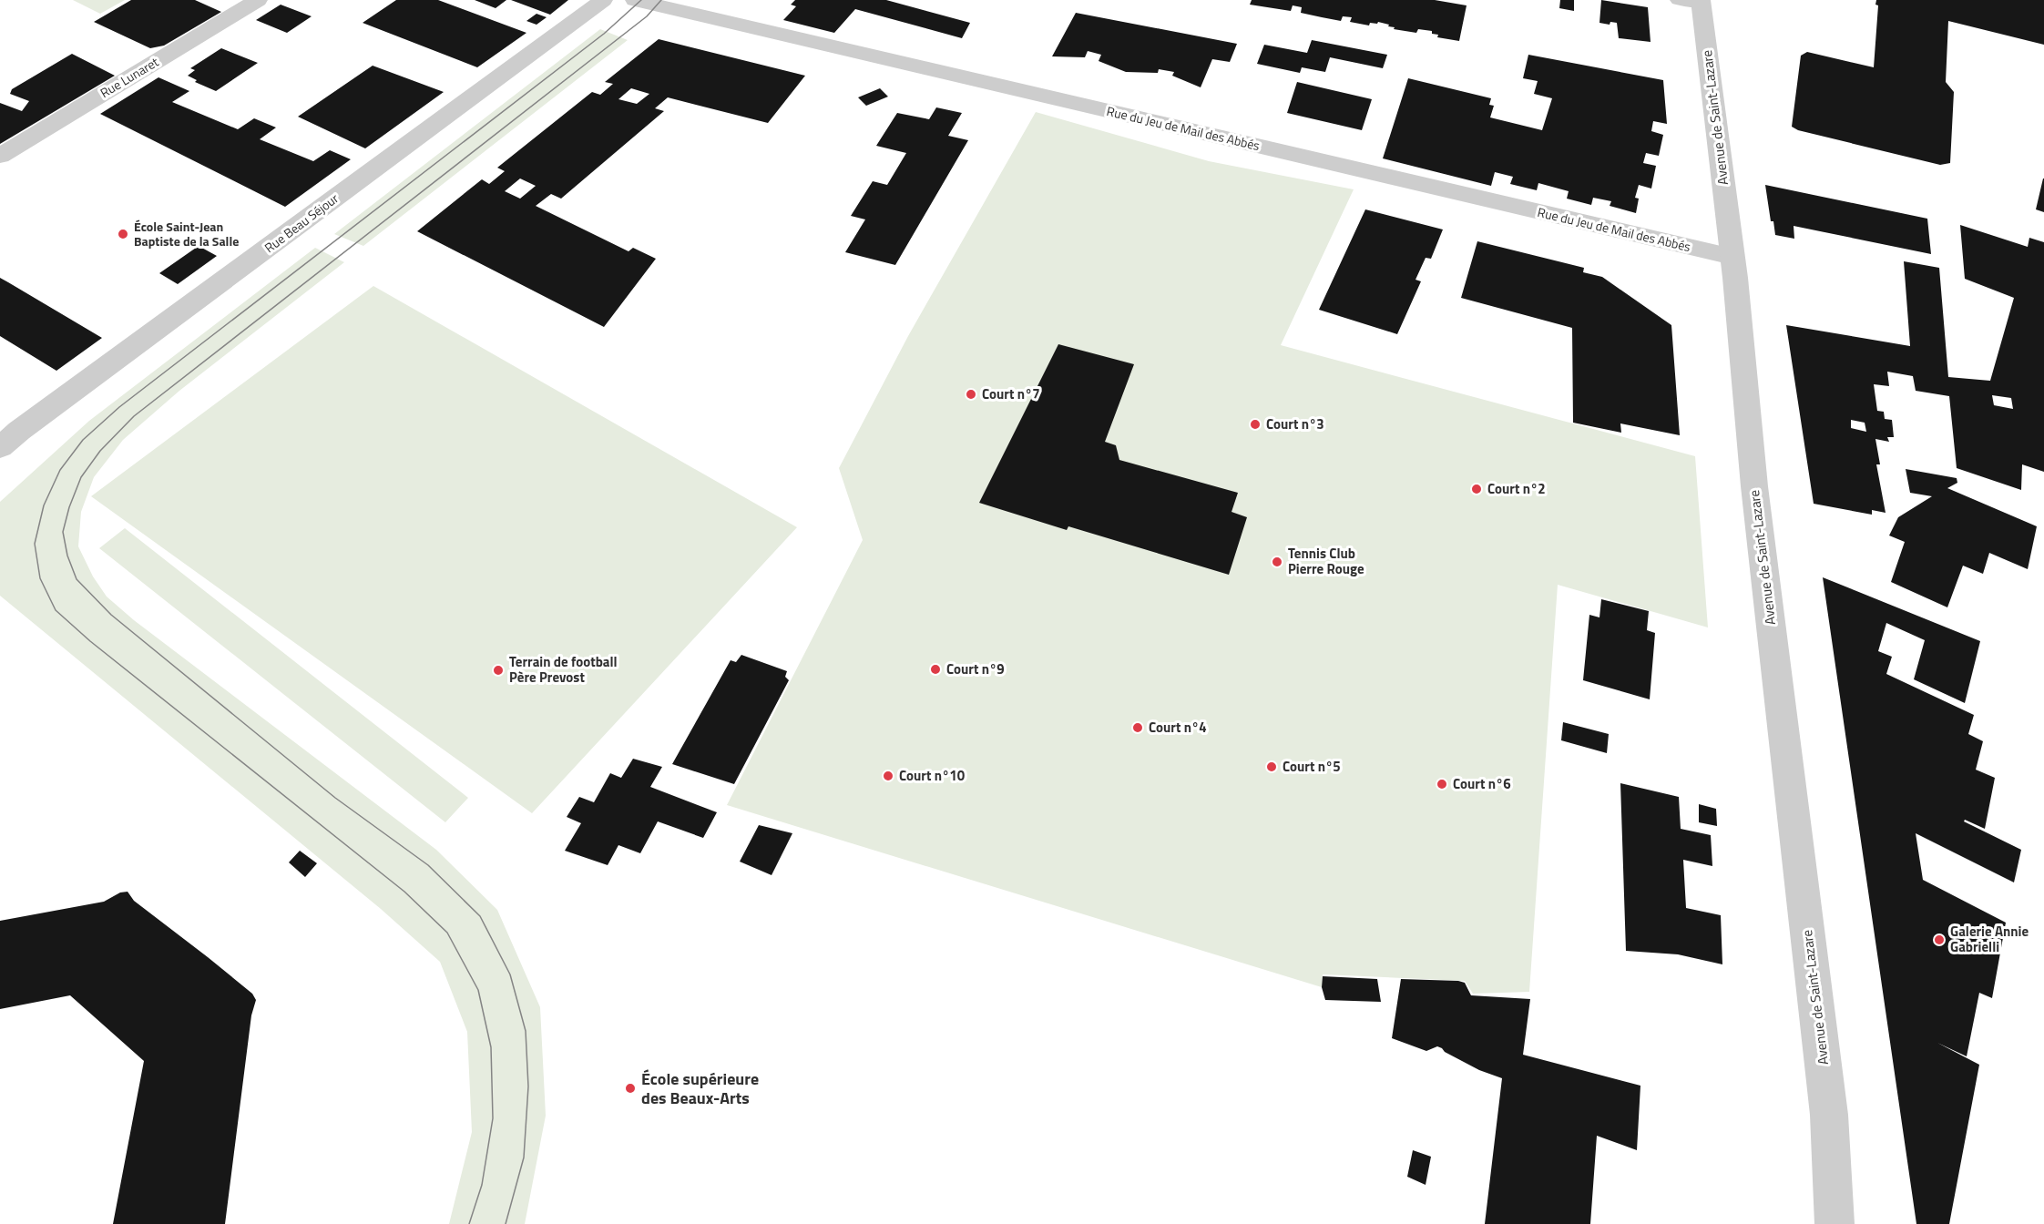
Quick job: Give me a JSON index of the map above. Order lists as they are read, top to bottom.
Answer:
{
  "streets": {
    "street": [
      "Rue Lunaret",
      "Avenue de Saint-Lazare",
      "Rue du Jeu de Mail des Abbés",
      "Rue Beau Séjour"
    ]
  },
  "crossings": [
    ["Avenue de Saint-Lazare", "Rue du Jeu de Mail des Abbés"]
  ],
  "places": [
    "École Saint-Jean Baptiste de la Salle",
    "Court n°7",
    "Court n°3",
    "Court n°2",
    "Tennis Club Pierre Rouge",
    "Court n°9",
    "Terrain de football Père Prevost",
    "Court n°4",
    "Court n°5",
    "Court n°10",
    "Court n°6",
    "Galerie Annie Gabrielli",
    "École supérieure des Beaux-Arts"
  ]
}
